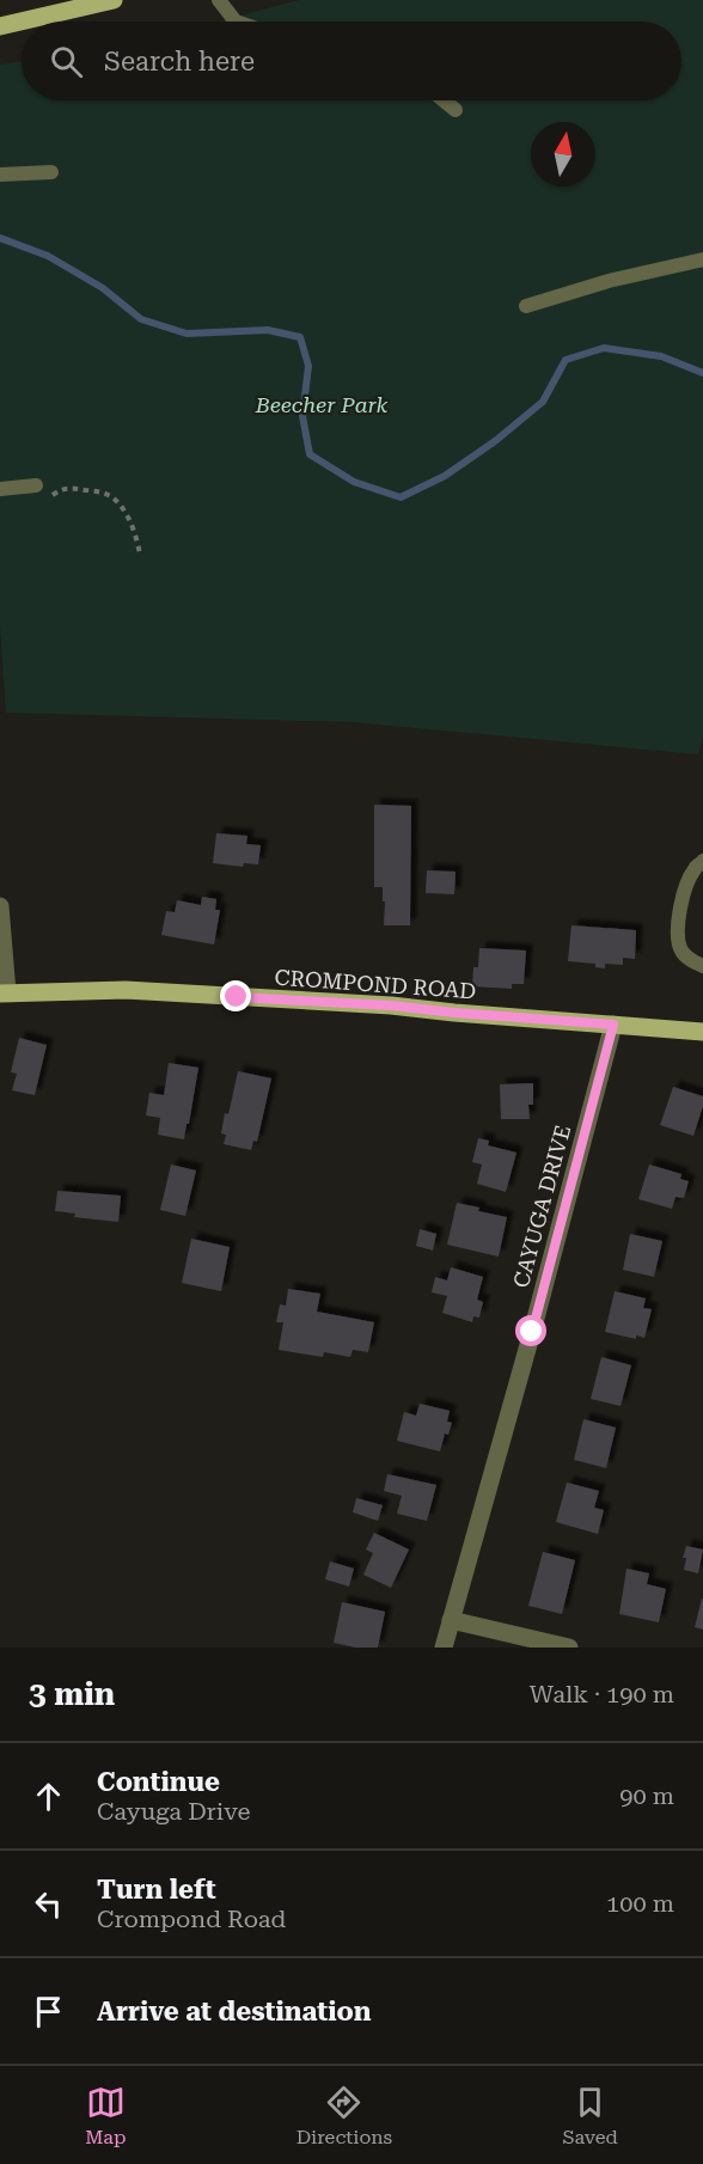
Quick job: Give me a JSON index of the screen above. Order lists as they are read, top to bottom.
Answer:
{
  "streets": {
    "main road": ["CROMPOND ROAD"],
    "street": ["CAYUGA DRIVE"]
  },
  "crossings": [
    ["CROMPOND ROAD", "CAYUGA DRIVE"]
  ],
  "parks": ["Beecher Park"],
  "north": "top",
  "page": {
    "search": "Search here",
    "heading": ["3 min", "Walk · 190 m"],
    "list": [
      ["Continue", "Cayuga Drive", "90 m"],
      ["Turn left", "Crompond Road", "100 m"],
      "Arrive at destination"
    ],
    "nav": ["Map", "Directions", "Saved"]
  }
}
